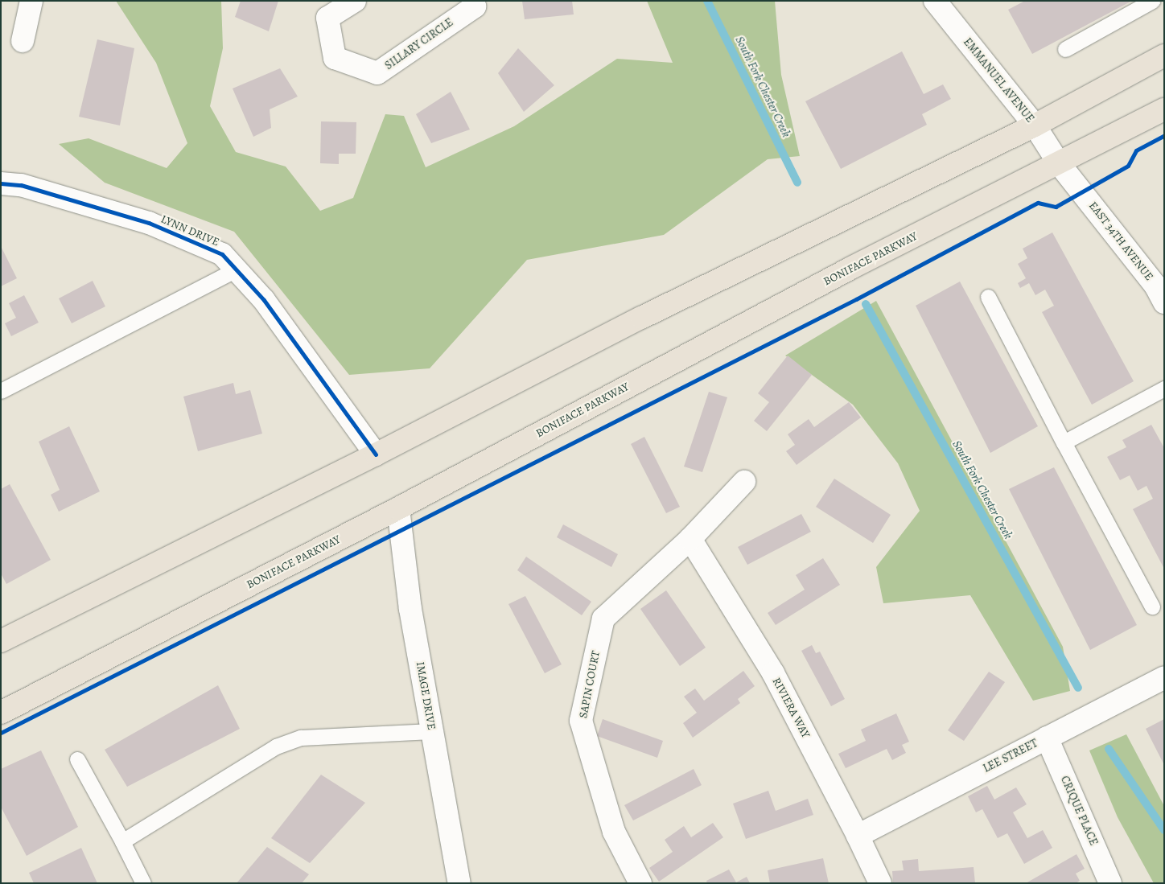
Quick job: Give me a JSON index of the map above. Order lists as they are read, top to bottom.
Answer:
{
  "streets": {
    "main road": ["BONIFACE PARKWAY"],
    "street": [
      "SILLARY CIRCLE",
      "EMMANUEL AVENUE",
      "LYNN DRIVE",
      "EAST 34TH AVENUE",
      "SAPIN COURT",
      "IMAGE DRIVE",
      "RIVIERA WAY",
      "LEE STREET",
      "CRIQUE PLACE"
    ]
  },
  "crossings": [
    ["EMMANUEL AVENUE", "EAST 34TH AVENUE"],
    ["EMMANUEL AVENUE", "BONIFACE PARKWAY"],
    ["EAST 34TH AVENUE", "BONIFACE PARKWAY"],
    ["BONIFACE PARKWAY", "IMAGE DRIVE"],
    ["SAPIN COURT", "RIVIERA WAY"],
    ["RIVIERA WAY", "LEE STREET"],
    ["LEE STREET", "CRIQUE PLACE"]
  ],
  "water": ["South Fork Chester Creek"]
}
